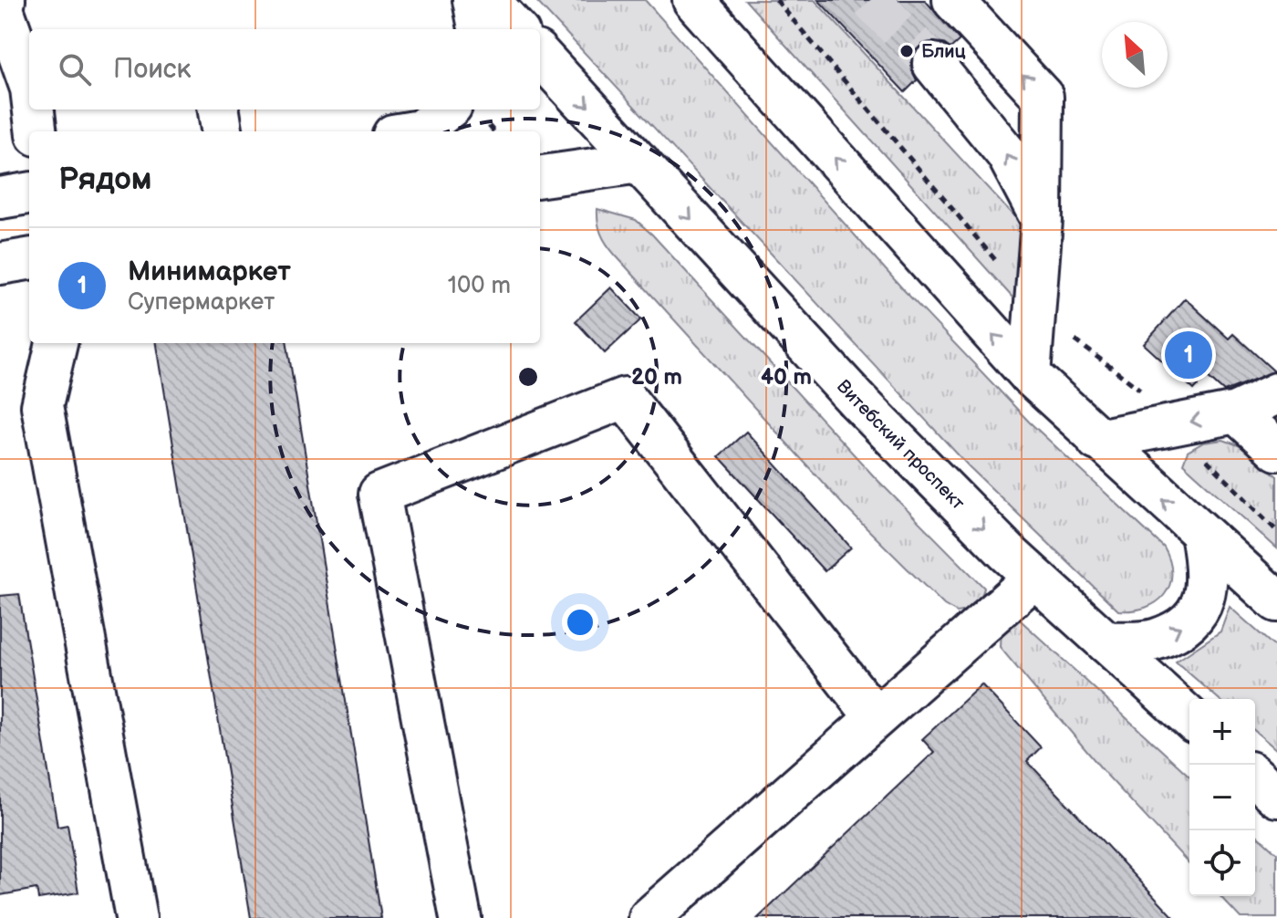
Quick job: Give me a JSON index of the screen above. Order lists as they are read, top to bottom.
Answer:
{
  "streets": {
    "main road": ["Витебский проспект"]
  },
  "places": ["Блиц"],
  "north": "top left",
  "page": {
    "search": "Поиск",
    "heading": "Рядом",
    "list": [
      {
        "mark": "1",
        "name": "Минимаркет",
        "note": "Супермаркет",
        "value": "100 m"
      }
    ],
    "pins": "1",
    "map_buttons": ["+", "−"]
  },
  "rings": ["20 m", "40 m"]
}
